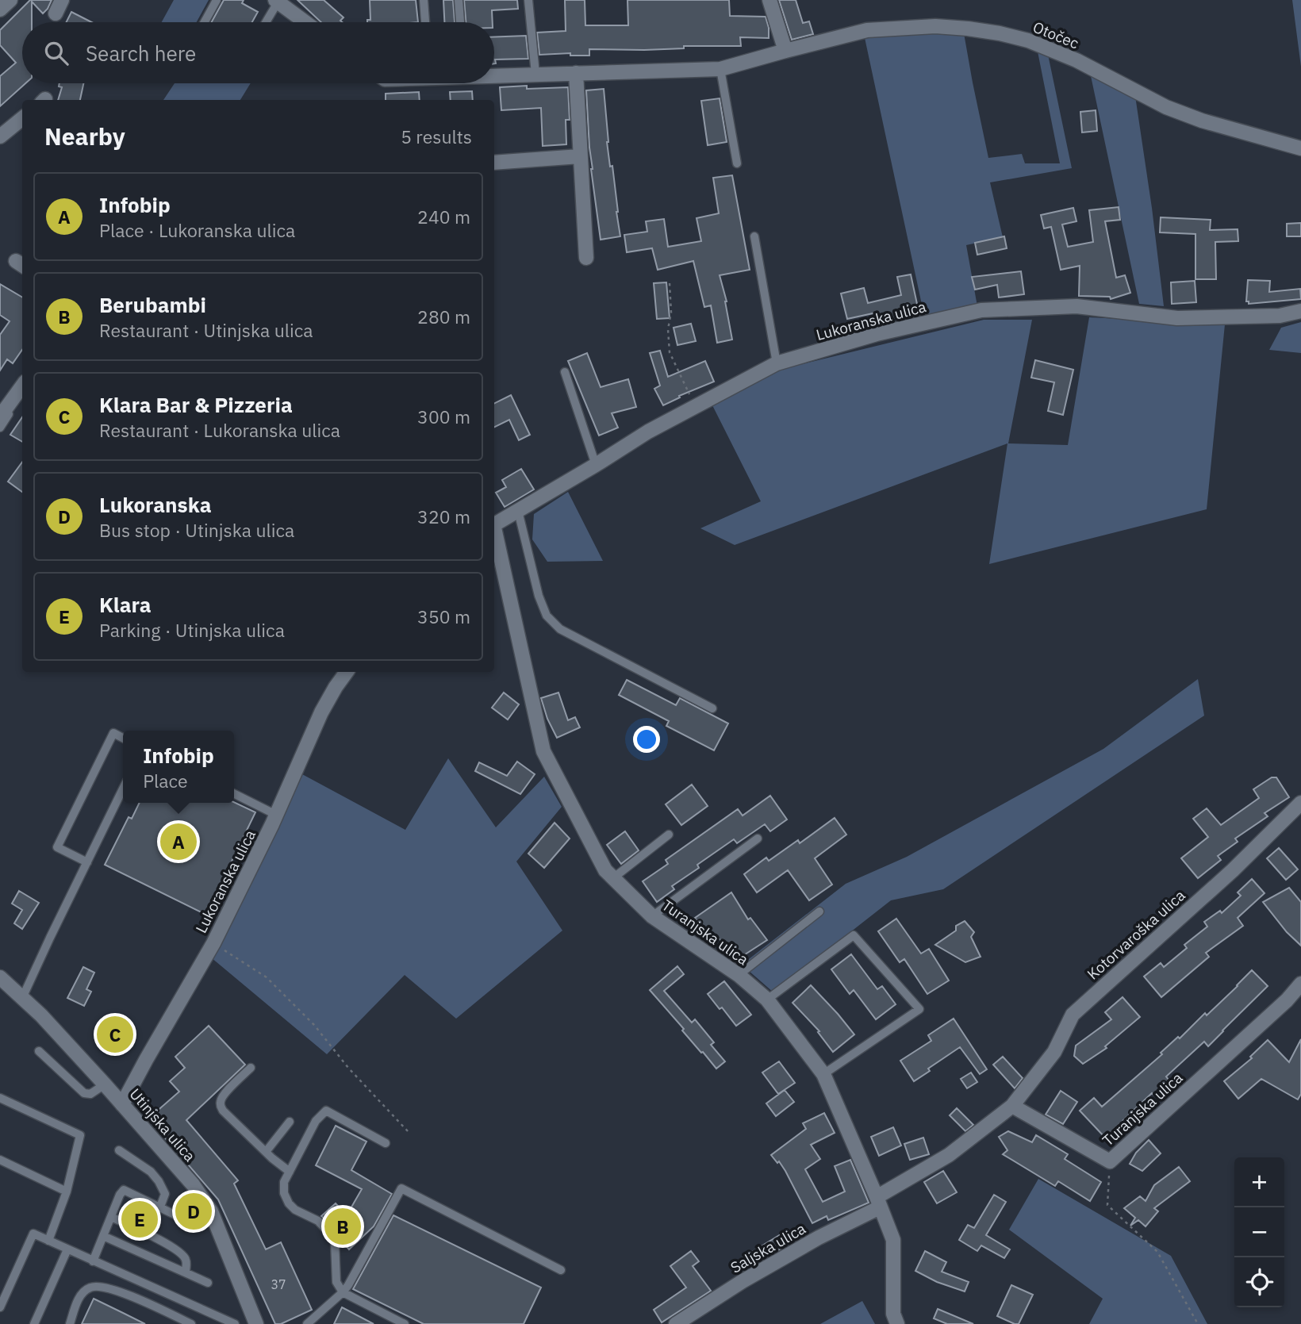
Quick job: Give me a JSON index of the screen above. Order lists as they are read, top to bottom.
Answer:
{
  "streets": {
    "street": [
      "Otočec",
      "Lukoranska ulica",
      "Turanjska ulica",
      "Kotorvaroška ulica",
      "Utinjska ulica",
      "Saljska ulica"
    ]
  },
  "crossings": [
    ["Lukoranska ulica", "Utinjska ulica"],
    ["Turanjska ulica", "Kotorvaroška ulica"],
    ["Turanjska ulica", "Saljska ulica"]
  ],
  "house_numbers": ["37"],
  "page": {
    "search": "Search here",
    "heading": ["Nearby", "5 results"],
    "list": [
      {
        "mark": "A",
        "name": "Infobip",
        "note": "Place · Lukoranska ulica",
        "value": "240 m"
      },
      {
        "mark": "B",
        "name": "Berubambi",
        "note": "Restaurant · Utinjska ulica",
        "value": "280 m"
      },
      {
        "mark": "C",
        "name": "Klara Bar & Pizzeria",
        "note": "Restaurant · Lukoranska ulica",
        "value": "300 m"
      },
      {
        "mark": "D",
        "name": "Lukoranska",
        "note": "Bus stop · Utinjska ulica",
        "value": "320 m"
      },
      {
        "mark": "E",
        "name": "Klara",
        "note": "Parking · Utinjska ulica",
        "value": "350 m"
      }
    ],
    "popup": ["Infobip", "Place"],
    "pins": [
      "A",
      "C",
      "D",
      "E",
      "B"
    ],
    "map_buttons": ["+", "−"]
  }
}
